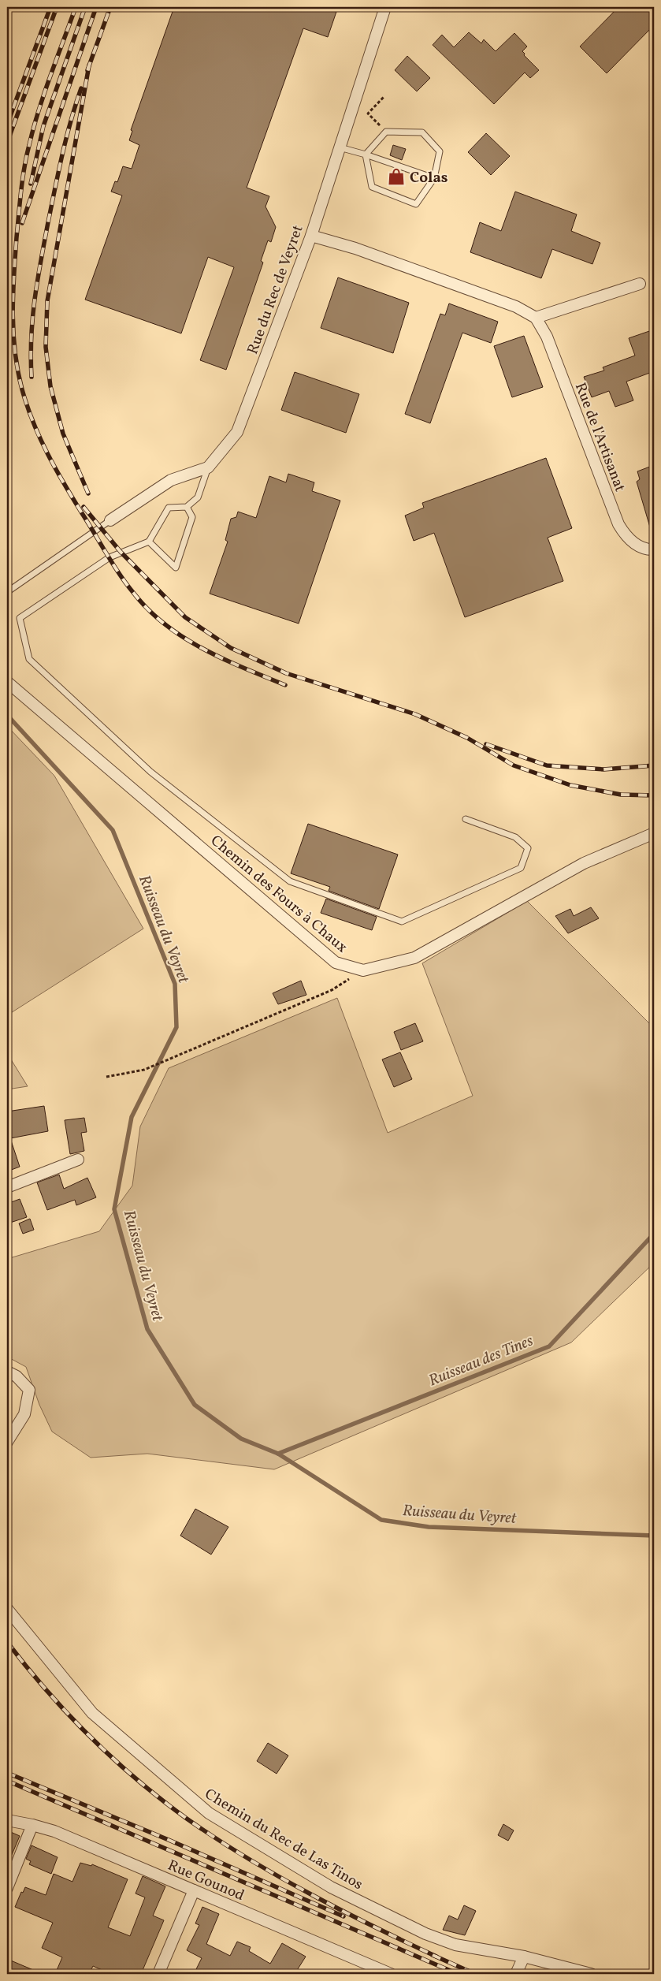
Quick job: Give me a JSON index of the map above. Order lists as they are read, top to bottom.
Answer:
{
  "streets": {
    "street": [
      "Rue du Rec de Veyret",
      "Rue de l'Artisanat",
      "Chemin des Fours à Chaux",
      "Chemin du Rec de Las Tinos",
      "Rue Gounod"
    ]
  },
  "water": ["Ruisseau du Veyret", "Ruisseau des Tines"],
  "places": {
    "shop": ["Colas"]
  }
}
